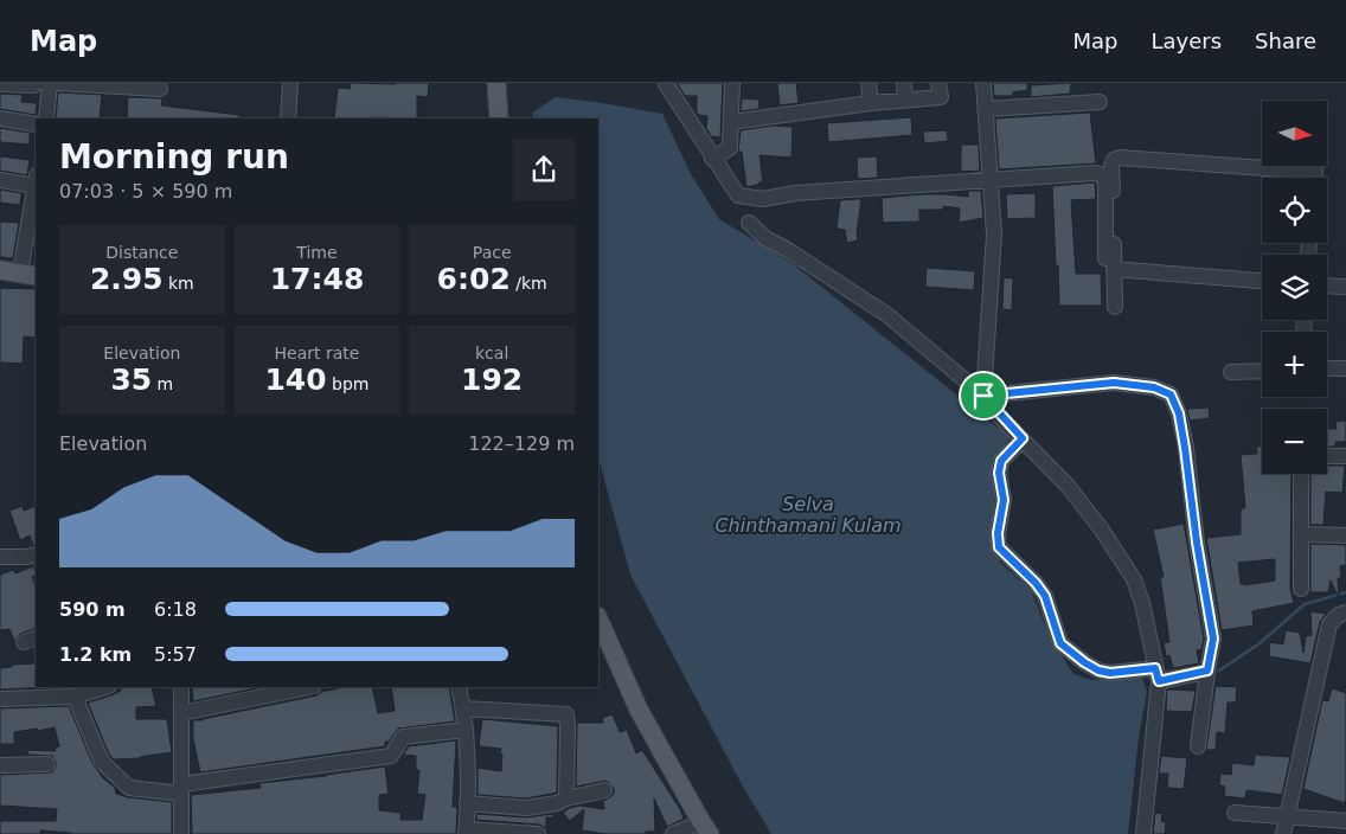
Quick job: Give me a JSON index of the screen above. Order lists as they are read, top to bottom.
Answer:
{
  "water": ["Selva Chinthamani Kulam"],
  "north": "right",
  "page": {
    "header": "Map",
    "nav": ["Map", "Layers", "Share"],
    "map_buttons": ["+", "−"],
    "heading": ["Morning run", "07:03 · 5 × 590 m"],
    "stats": [
      ["Distance", "2.95 km"],
      ["Time", "17:48"],
      ["Pace", "6:02 /km"],
      ["Elevation", "35 m"],
      ["Heart rate", "140 bpm"],
      ["kcal", "192"]
    ],
    "chart": ["Elevation", "122–129 m"],
    "list": [
      {
        "name": "590 m",
        "note": "6:18"
      },
      {
        "name": "1.2 km",
        "note": "5:57"
      }
    ]
  }
}
